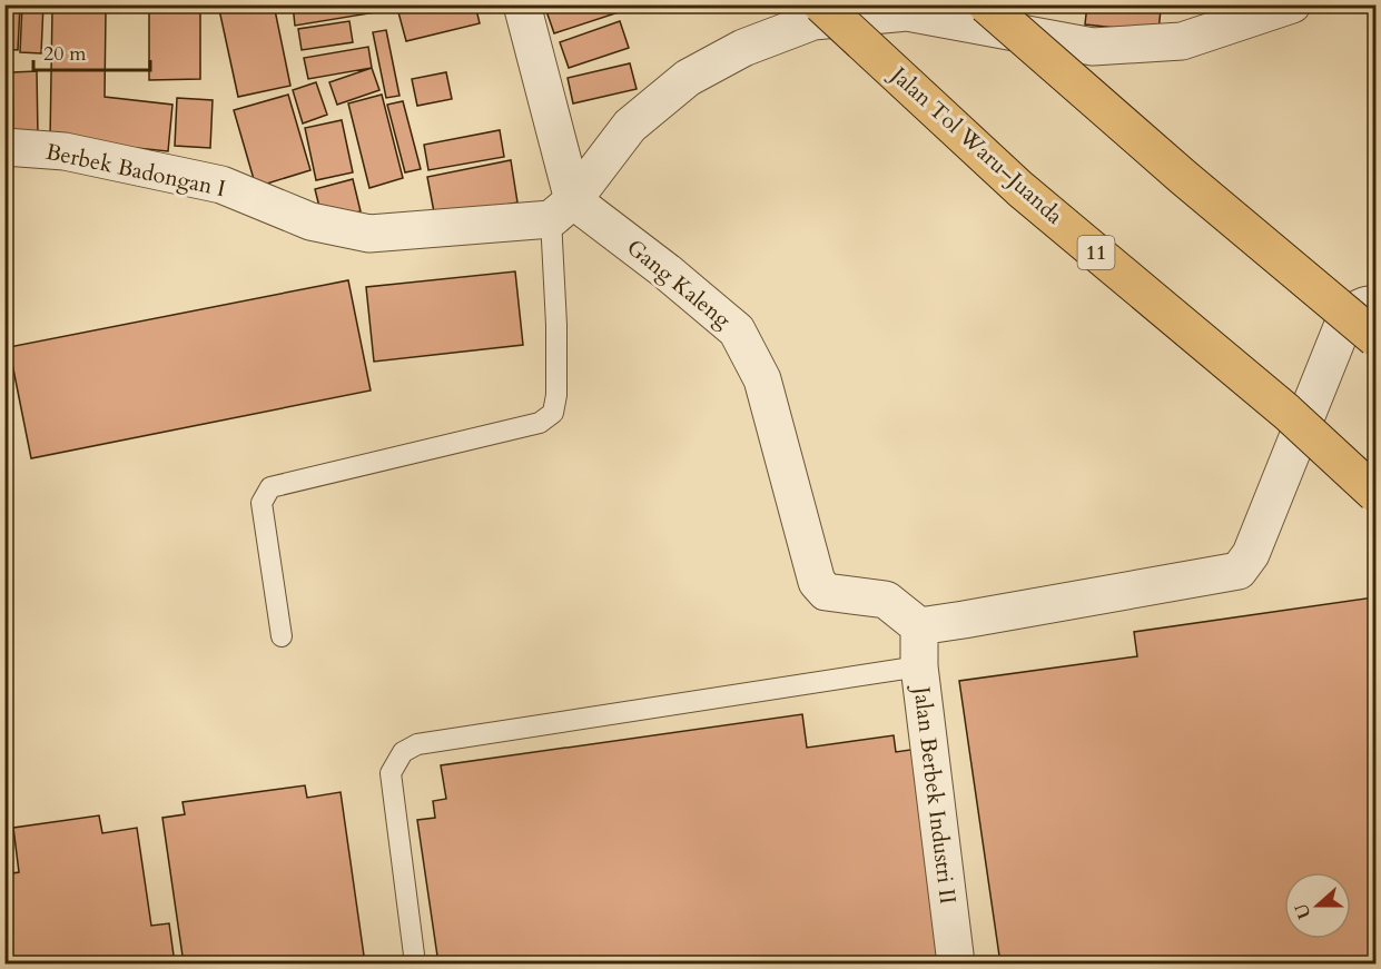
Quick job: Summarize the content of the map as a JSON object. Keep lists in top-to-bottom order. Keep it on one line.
{"streets":{"highway":["Jalan Tol Waru–Juanda","11"],"street":["Berbek Badongan I","Gang Kaleng","Jalan Berbek Industri II"]},"crossings":[["Berbek Badongan I","Gang Kaleng"],["Gang Kaleng","Jalan Berbek Industri II"]],"scale_bar":"20 m","north":"left"}
